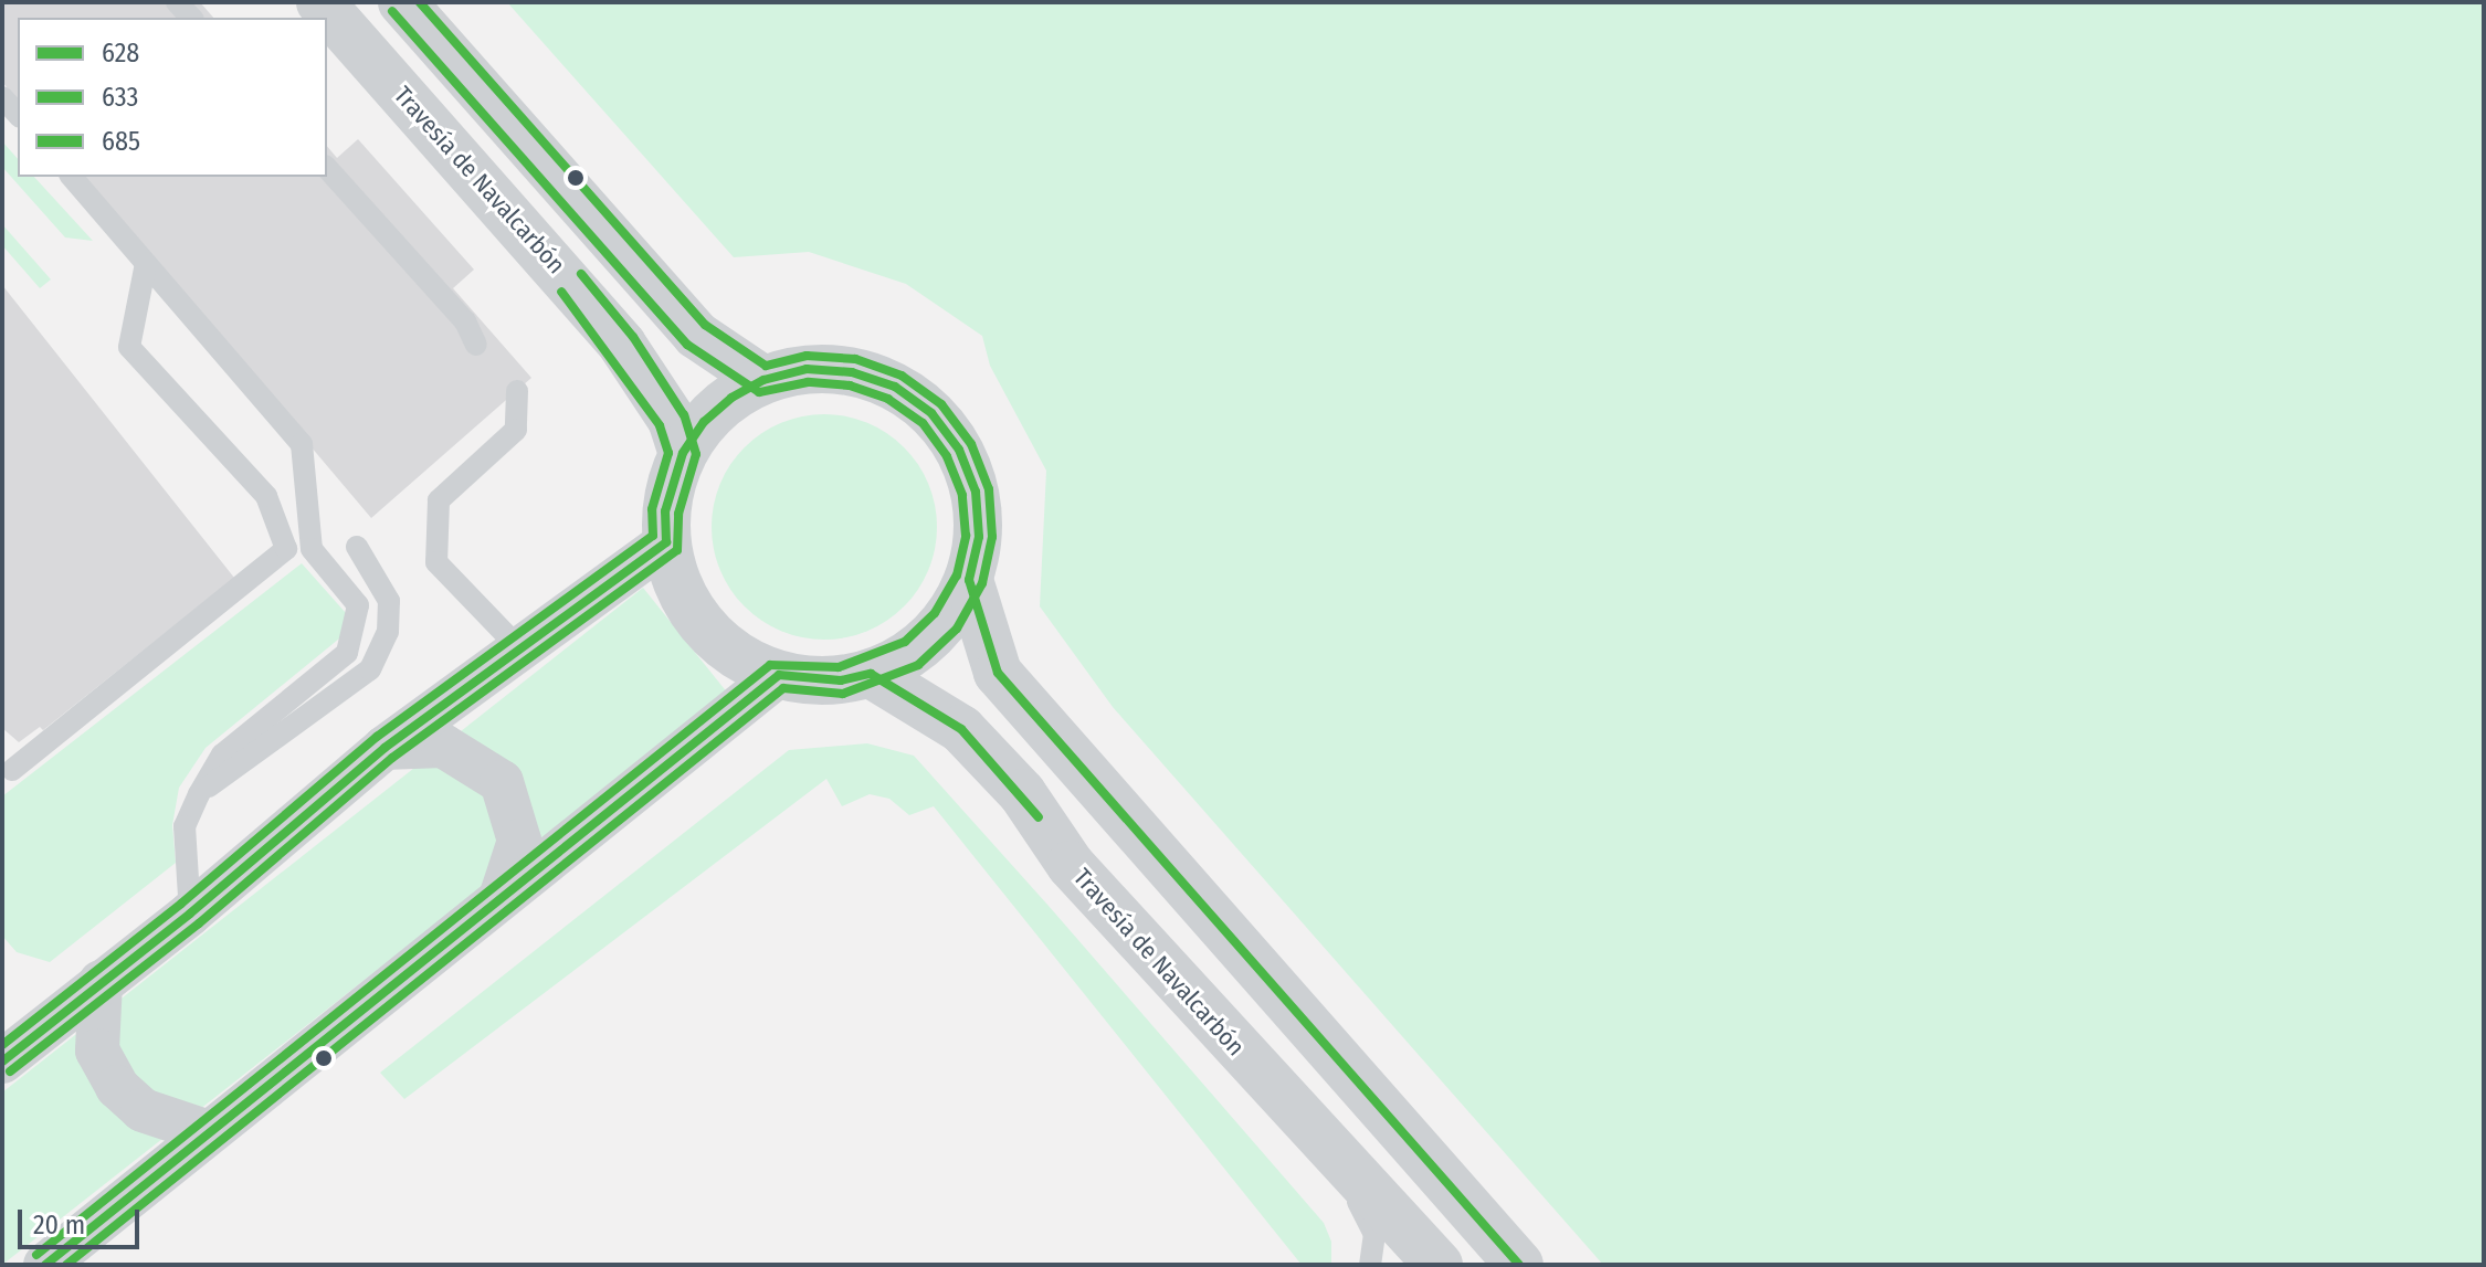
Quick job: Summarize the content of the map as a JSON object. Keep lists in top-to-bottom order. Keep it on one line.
{"streets":{"street":["Travesía de Navalcarbón"]},"lines":["transit line 633","transit line 685","transit line 628"],"legend":["628","633","685"],"scale_bar":"20 m"}
